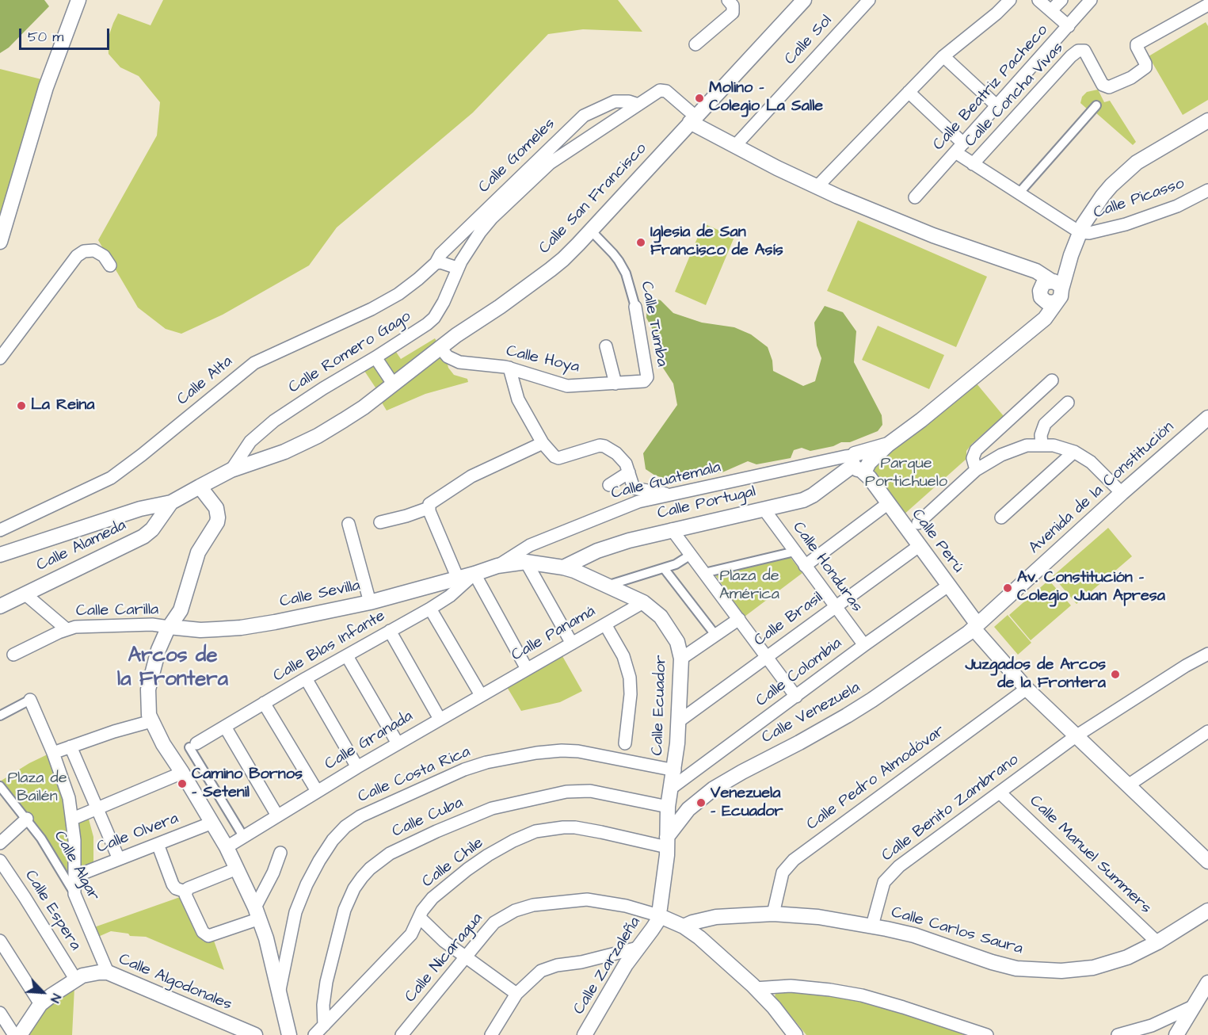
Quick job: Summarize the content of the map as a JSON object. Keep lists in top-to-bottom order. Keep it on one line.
{"streets":{"street":["Calle Sol","Calle Beatriz Pacheco","Calle Concha Vivas","Calle Gomeles","Calle San Francisco","Calle Picasso","Calle Tumba","Calle Romero Gago","Calle Hoya","Calle Alta","Calle Guatemala","Avenida de la Constitución","Calle Portugal","Calle Perú","Calle Alameda","Calle Honduras","Calle Sevilla","Calle Carilla","Calle Brasil","Calle Panamá","Calle Blas Infante","Calle Colombia","Calle Ecuador","Calle Venezuela","Calle Granada","Calle Costa Rica","Calle Pedro Almodóvar","Calle Benito Zambrano","Calle Cuba","Calle Olvera","Calle Manuel Summers","Calle Chile","Calle Algar","Calle Espera","Calle Carlos Saura","Calle Nicaragua","Calle Zarzaleña","Calle Algodonales"]},"crossings":[["Calle Gomeles","Calle San Francisco"],["Calle Gomeles","Calle Romero Gago"],["Calle Gomeles","Calle Alta"],["Calle San Francisco","Calle Tumba"],["Calle San Francisco","Calle Romero Gago"],["Calle San Francisco","Calle Hoya"],["Calle Tumba","Calle Hoya"],["Calle Guatemala","Calle Portugal"],["Calle Guatemala","Calle Perú"],["Calle Guatemala","Calle Ecuador"],["Avenida de la Constitución","Calle Perú"],["Avenida de la Constitución","Calle Venezuela"],["Calle Portugal","Calle Perú"],["Calle Portugal","Calle Honduras"],["Calle Portugal","Calle Ecuador"],["Calle Perú","Calle Brasil"],["Calle Perú","Calle Colombia"],["Calle Perú","Calle Venezuela"],["Calle Perú","Calle Pedro Almodóvar"],["Calle Perú","Calle Benito Zambrano"],["Calle Alameda","Calle Carilla"],["Calle Honduras","Calle Brasil"],["Calle Honduras","Calle Colombia"],["Calle Sevilla","Calle Carilla"],["Calle Sevilla","Calle Blas Infante"],["Calle Sevilla","Calle Ecuador"],["Calle Brasil","Calle Ecuador"],["Calle Panamá","Calle Ecuador"],["Calle Panamá","Calle Granada"],["Calle Blas Infante","Calle Ecuador"],["Calle Colombia","Calle Ecuador"],["Calle Ecuador","Calle Venezuela"],["Calle Ecuador","Calle Costa Rica"],["Calle Ecuador","Calle Cuba"],["Calle Ecuador","Calle Chile"],["Calle Ecuador","Calle Nicaragua"],["Calle Ecuador","Calle Zarzaleña"],["Calle Venezuela","Calle Chile"],["Calle Pedro Almodóvar","Calle Carlos Saura"],["Calle Benito Zambrano","Calle Manuel Summers"],["Calle Benito Zambrano","Calle Carlos Saura"],["Calle Cuba","Calle Chile"],["Calle Manuel Summers","Calle Carlos Saura"],["Calle Algar","Calle Algodonales"],["Calle Espera","Calle Algodonales"],["Calle Nicaragua","Calle Zarzaleña"]],"districts":["Arcos de la Frontera"],"parks":["Parque Portichuelo","Plaza de América","Plaza de Bailén"],"places":["Molino - Colegio La Salle","Iglesia de San Francisco de Asís","La Reina","Av. Constitución - Colegio Juan Apresa","Juzgados de Arcos de la Frontera","Camino Bornos - Setenil","Venezuela - Ecuador"],"scale_bar":"50 m","north":"bottom right"}
